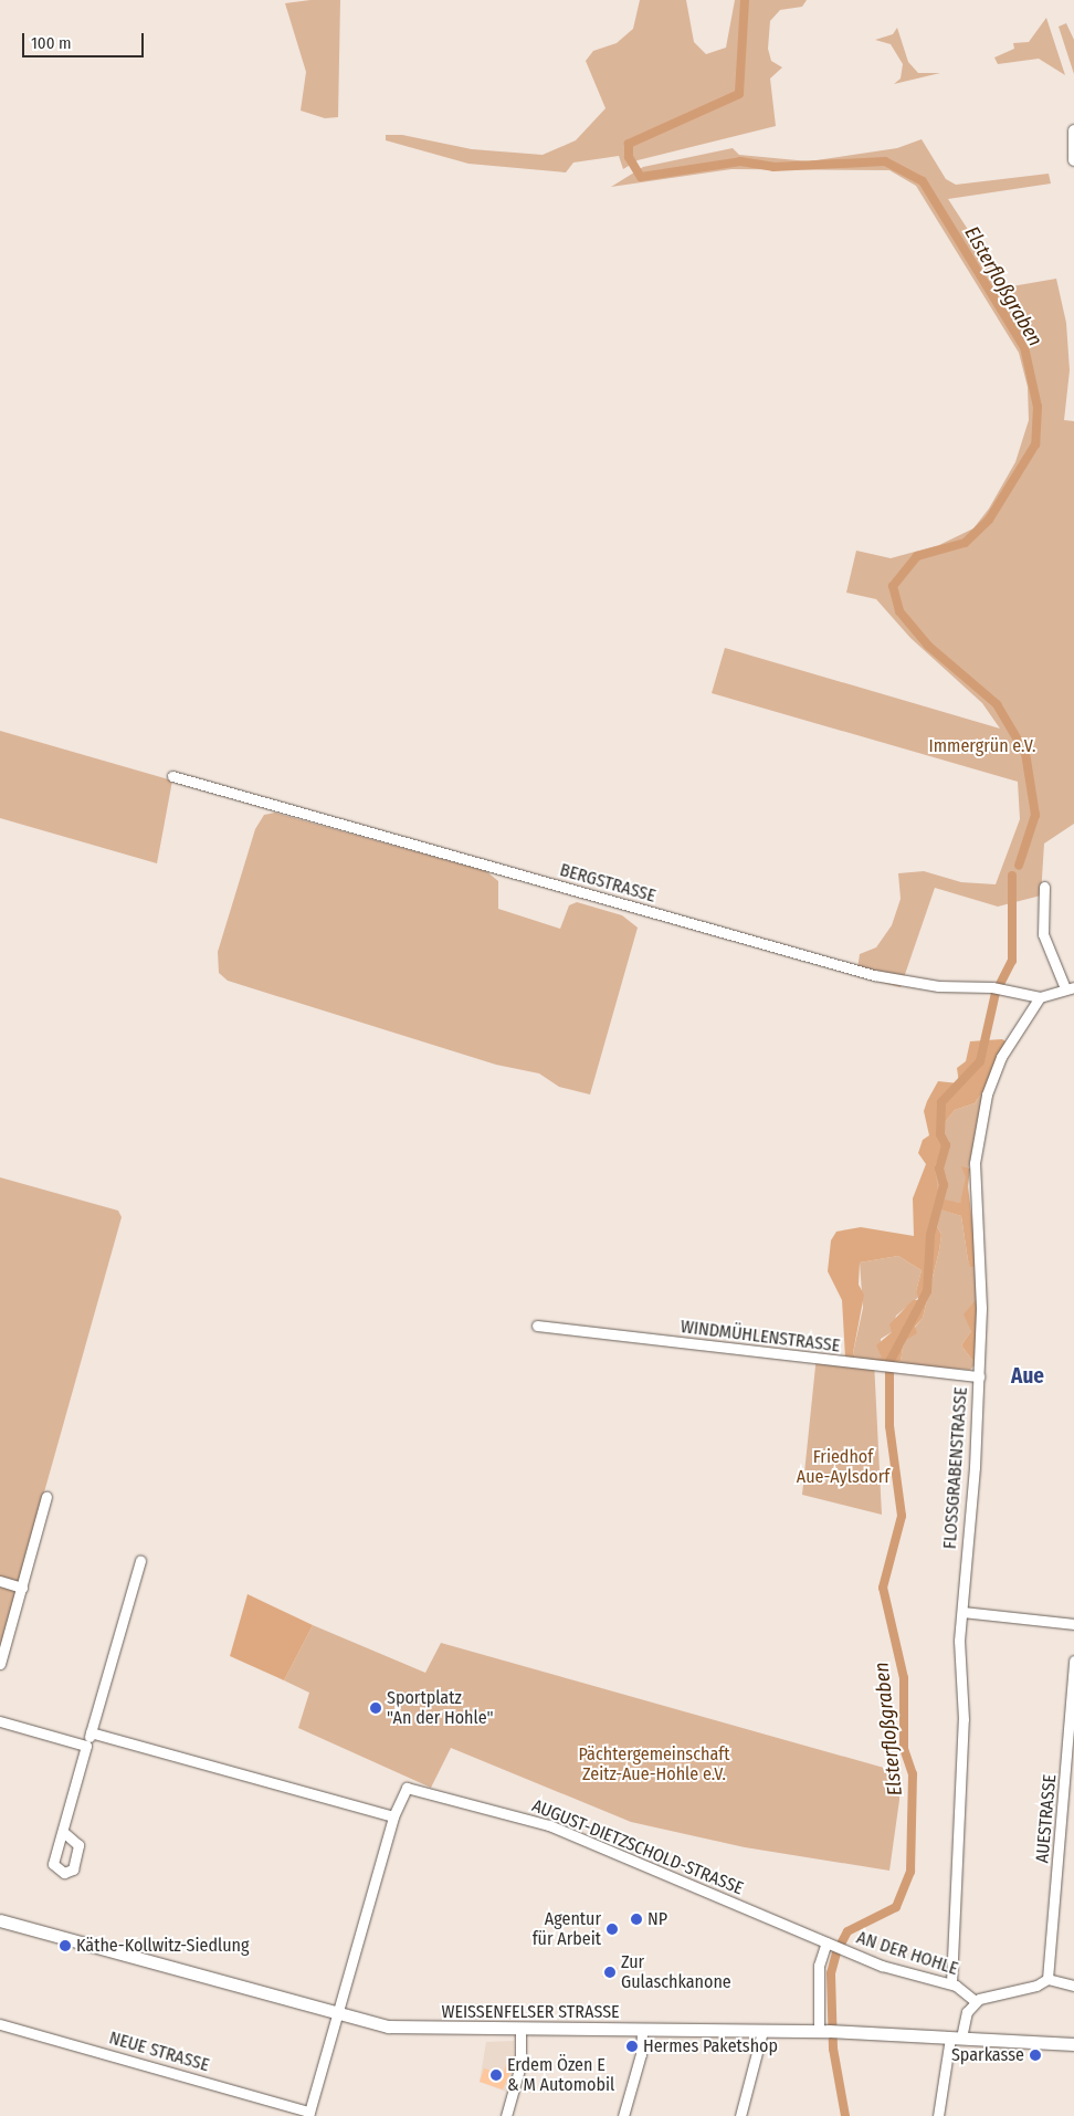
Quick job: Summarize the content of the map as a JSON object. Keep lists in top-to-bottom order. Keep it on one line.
{"streets":{"street":["BERGSTRASSE","WINDMÜHLENSTRASSE","FLOSSGRABENSTRASSE","AUESTRASSE","AUGUST-DIETZSCHOLD-STRASSE","AN DER HOHLE","WEISSENFELSER STRASSE","NEUE STRASSE"]},"crossings":[["BERGSTRASSE","FLOSSGRABENSTRASSE"],["WINDMÜHLENSTRASSE","FLOSSGRABENSTRASSE"],["FLOSSGRABENSTRASSE","AN DER HOHLE"],["AUGUST-DIETZSCHOLD-STRASSE","AN DER HOHLE"],["AUGUST-DIETZSCHOLD-STRASSE","WEISSENFELSER STRASSE"],["AUGUST-DIETZSCHOLD-STRASSE","NEUE STRASSE"]],"districts":["Aue"],"water":["Elsterfloßgraben"],"parks":["Immergrün e.V.","Friedhof Aue-Aylsdorf","Pächtergemeinschaft Zeitz-Aue-Hohle e.V."],"places":["Sportplatz \"An der Hohle\"","NP","Agentur für Arbeit","Käthe-Kollwitz-Siedlung","Zur Gulaschkanone","Hermes Paketshop","Sparkasse","Erdem Özen E & M Automobil"],"scale_bar":"100 m"}
